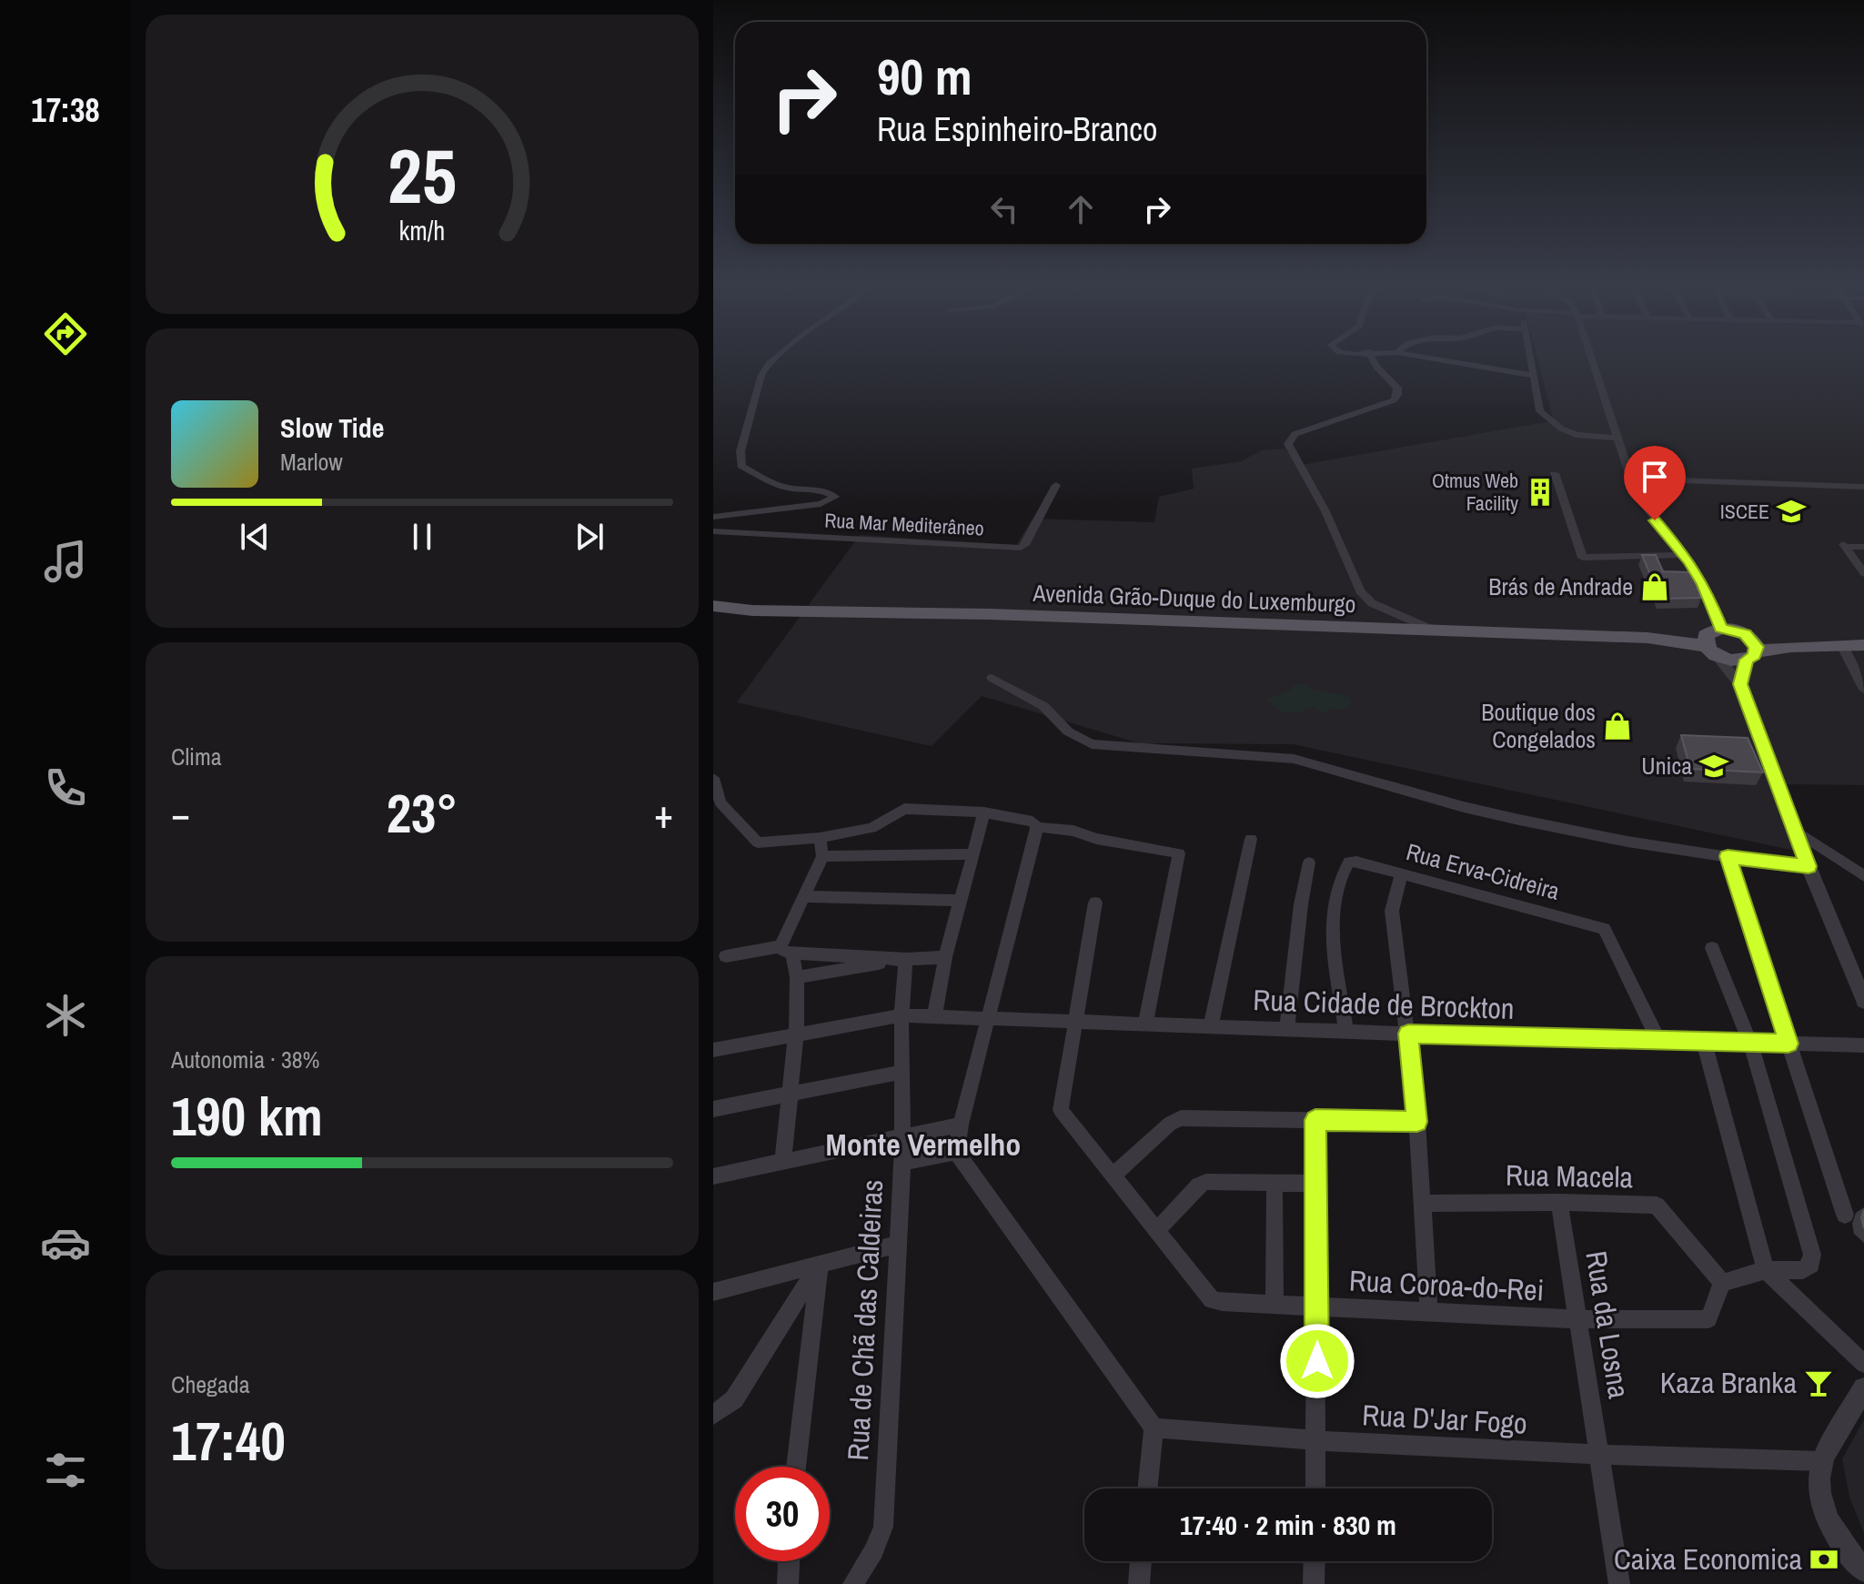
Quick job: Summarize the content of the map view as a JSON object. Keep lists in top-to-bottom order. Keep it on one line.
{"streets":{"main road":["Avenida Grão-Duque do Luxemburgo"],"street":["Rua Mar Mediterâneo","Rua Erva-Cidreira","Rua Cidade de Brockton","Rua Macela","Rua Coroa-do-Rei","Rua de Chã das Caldeiras","Rua da Losna","Rua D'Jar Fogo"]},"crossings":[["Rua Erva-Cidreira","Rua Cidade de Brockton"],["Rua Cidade de Brockton","Rua Coroa-do-Rei"],["Rua Cidade de Brockton","Rua de Chã das Caldeiras"],["Rua Macela","Rua Coroa-do-Rei"],["Rua Macela","Rua da Losna"],["Rua Coroa-do-Rei","Rua da Losna"],["Rua da Losna","Rua D'Jar Fogo"]],"districts":["Monte Vermelho"],"places":{"building":["Otmus Web Facility"],"school or university":["ISCEE","Unica"],"shop":["Brás de Andrade","Boutique dos Congelados"],"bar":["Kaza Branka"],"bank":["Caixa Economica"]},"page":{"tabs":"17:38","turn":["90 m","Rua Espinheiro-Branco"],"song":["Slow Tide","Marlow"],"tile":["Clima",["Autonomia · 38%","190 km"],["Chegada","17:40"]],"heat":["−","23°","+"],"limit":"30","trip":"17:40 · 2 min · 830 m","gauge":["25","km/h"]}}
